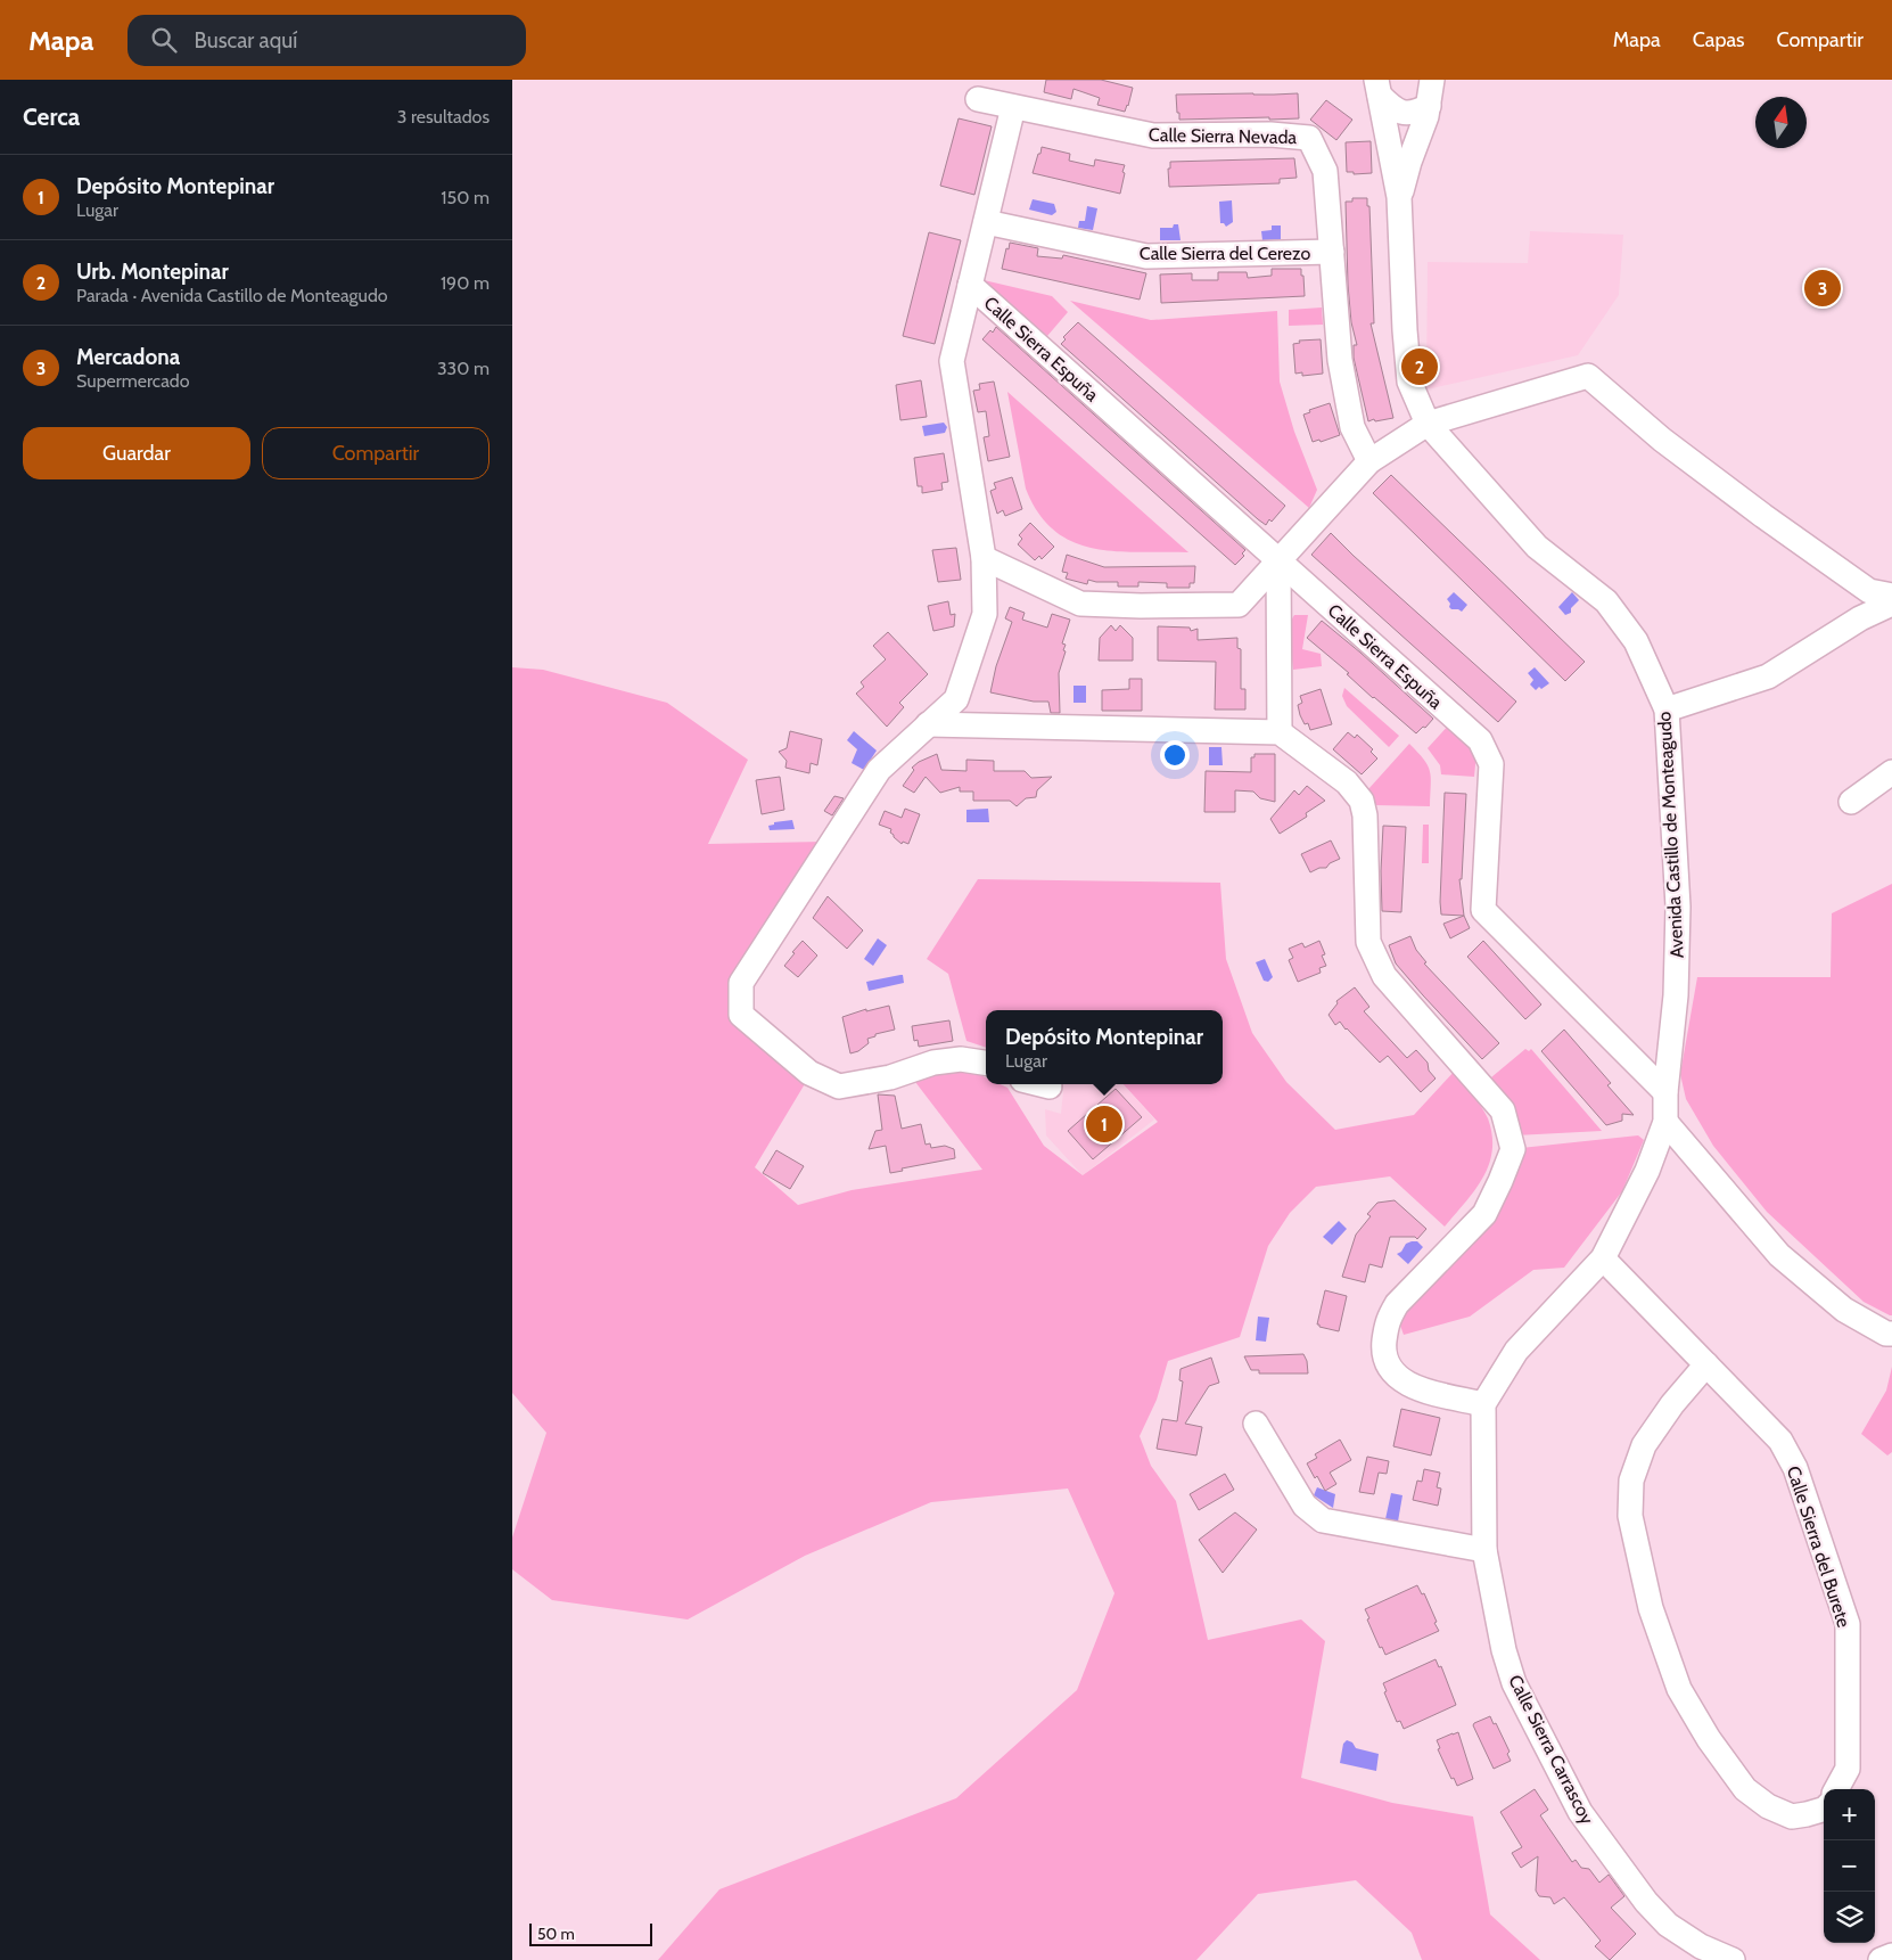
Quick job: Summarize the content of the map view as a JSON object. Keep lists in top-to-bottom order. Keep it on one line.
{"streets":{"street":["Calle Sierra Nevada","Calle Sierra del Cerezo","Calle Sierra Espuña","Avenida Castillo de Monteagudo","Calle Sierra del Burete","Calle Sierra Carrascoy"]},"crossings":[["Calle Sierra Nevada","Calle Sierra del Cerezo"],["Calle Sierra Espuña","Avenida Castillo de Monteagudo"]],"scale_bar":"50 m","north":"top","page":{"header":"Mapa","search":"Buscar aquí","nav":["Mapa","Capas","Compartir"],"heading":["Cerca","3 resultados"],"list":[{"mark":"1","name":"Depósito Montepinar","note":"Lugar","value":"150 m"},{"mark":"2","name":"Urb. Montepinar","note":"Parada · Avenida Castillo de Monteagudo","value":"190 m"},{"mark":"3","name":"Mercadona","note":"Supermercado","value":"330 m"}],"pins":["3","2","1"],"buttons":["Guardar","Compartir"],"popup":["Depósito Montepinar","Lugar"],"map_buttons":["+","−"],"scale":"50 m"}}
